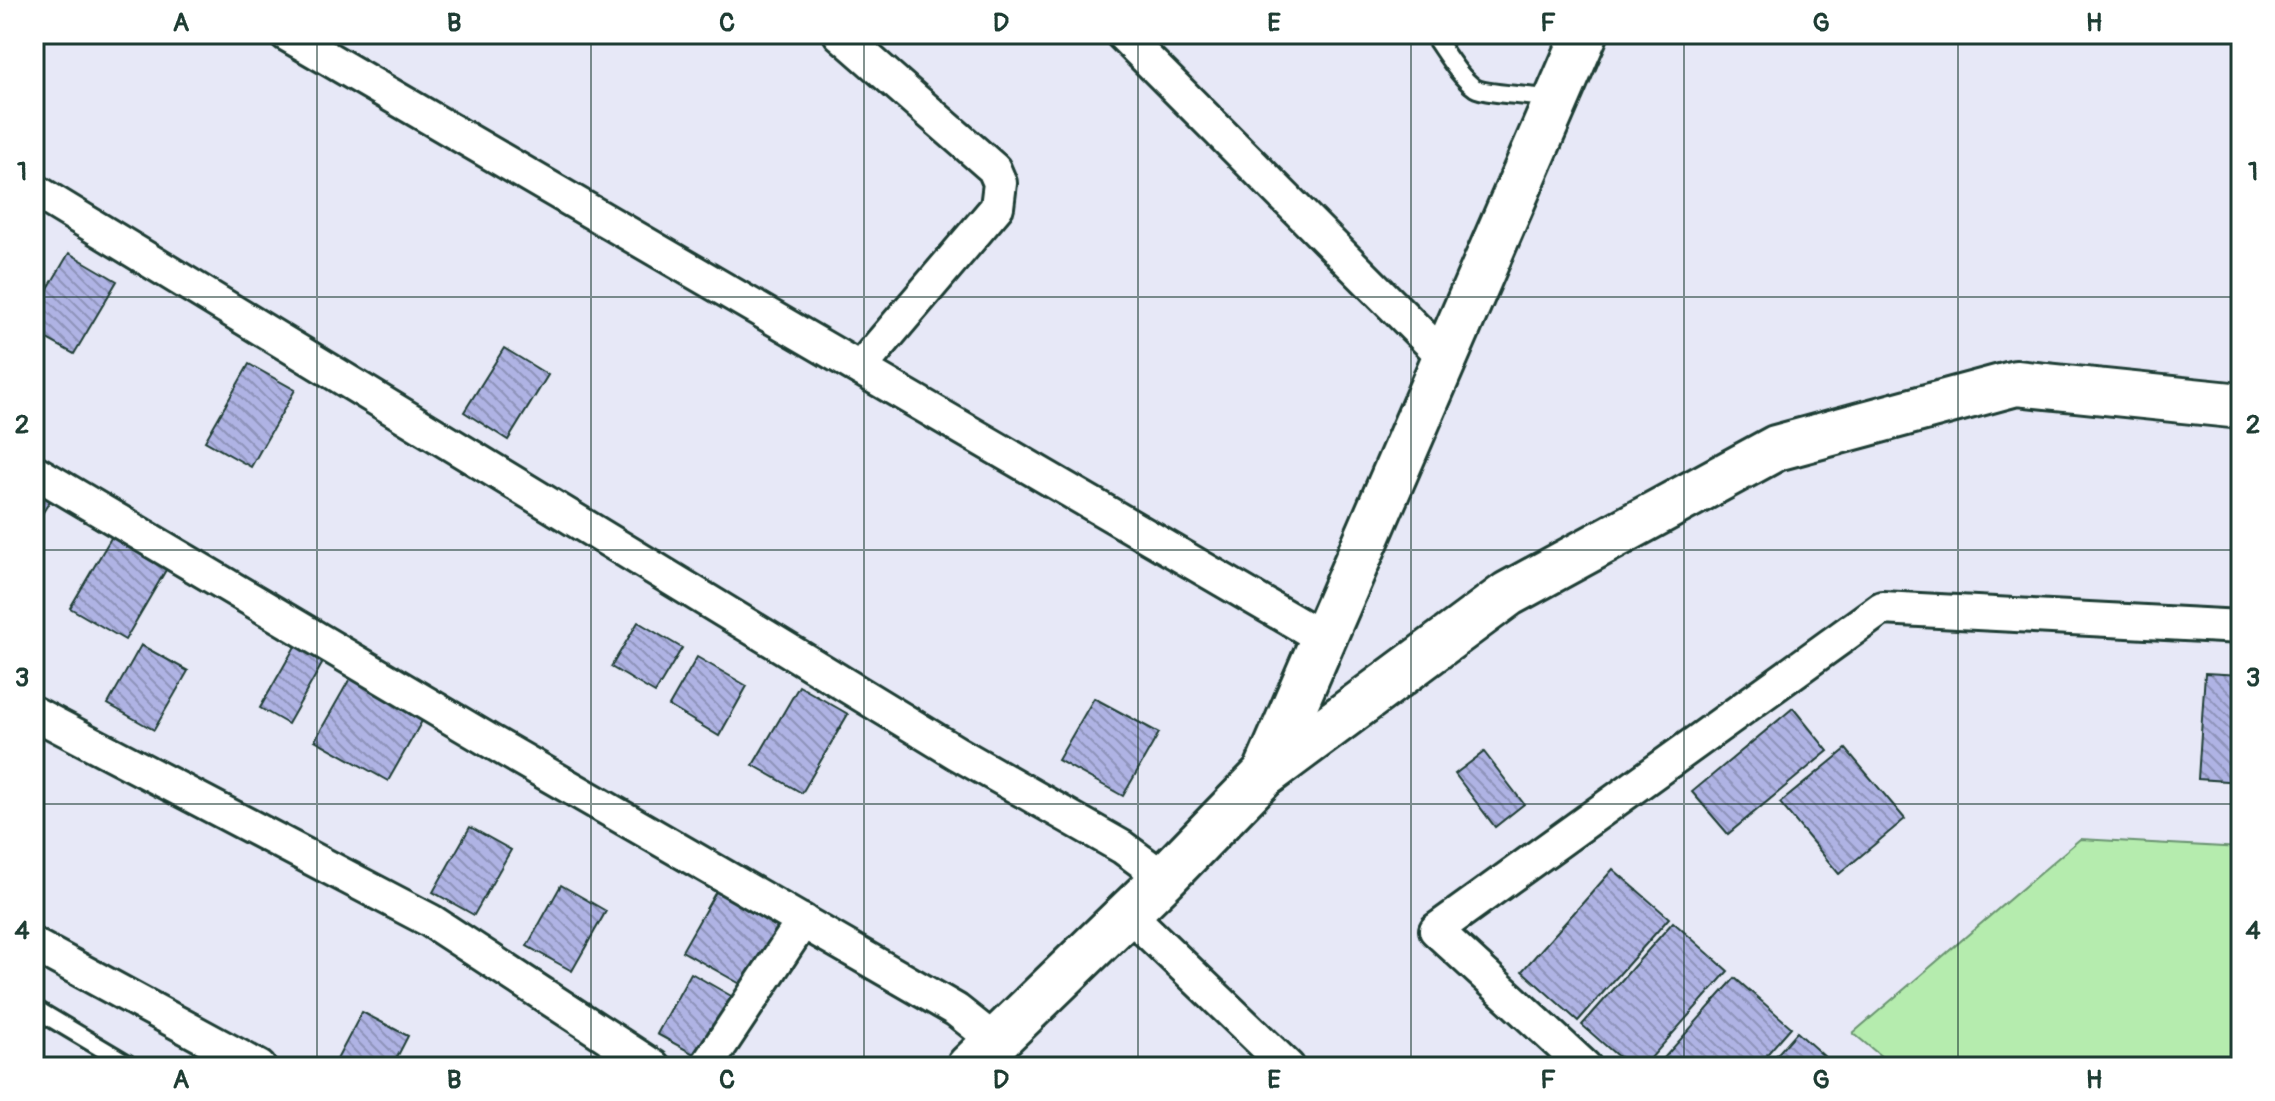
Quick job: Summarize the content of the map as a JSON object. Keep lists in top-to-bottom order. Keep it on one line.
{"grid":{"columns":["A","B","C","D","E","F","G","H"],"rows":["1","2","3","4"]}}
